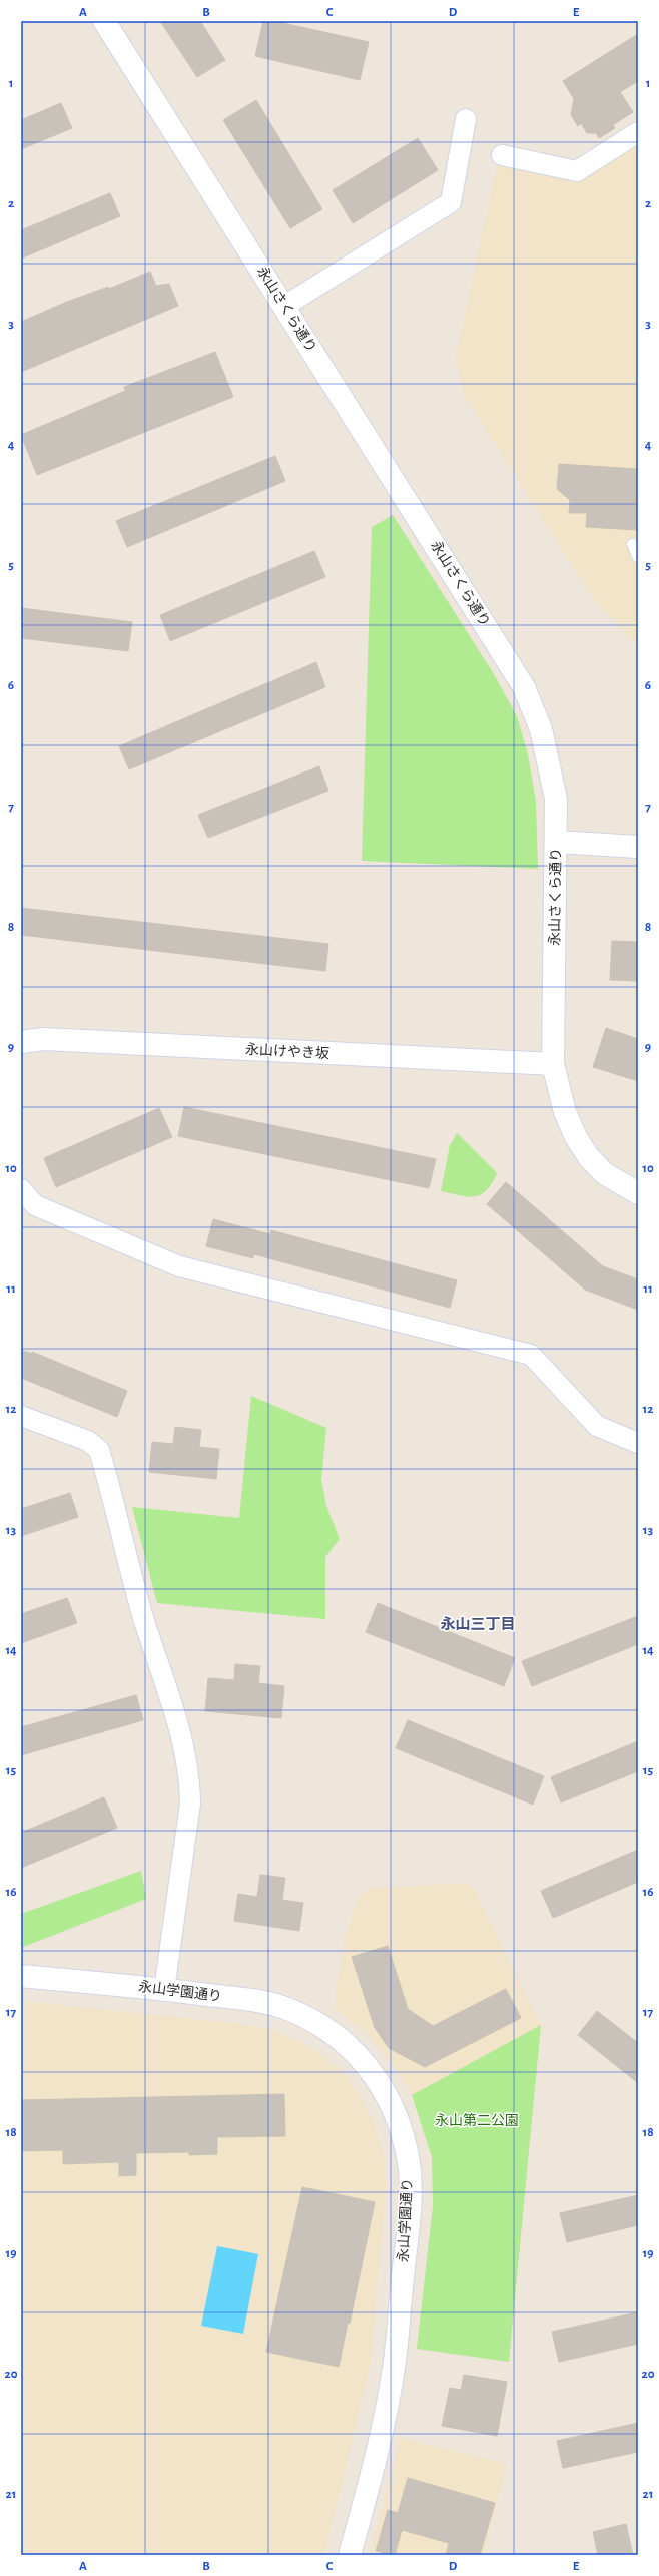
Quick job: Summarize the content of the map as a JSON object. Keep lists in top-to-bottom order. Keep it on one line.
{"streets":{"street":["永山さくら通り","永山けやき坂","永山学園通り"]},"crossings":[["永山さくら通り","永山けやき坂"]],"districts":["永山三丁目"],"parks":["永山第二公園"],"grid":{"columns":["A","B","C","D","E"],"rows":["1","2","3","4","5","6","7","8","9","10","11","12","13","14","15","16","17","18","19","20","21"]}}
